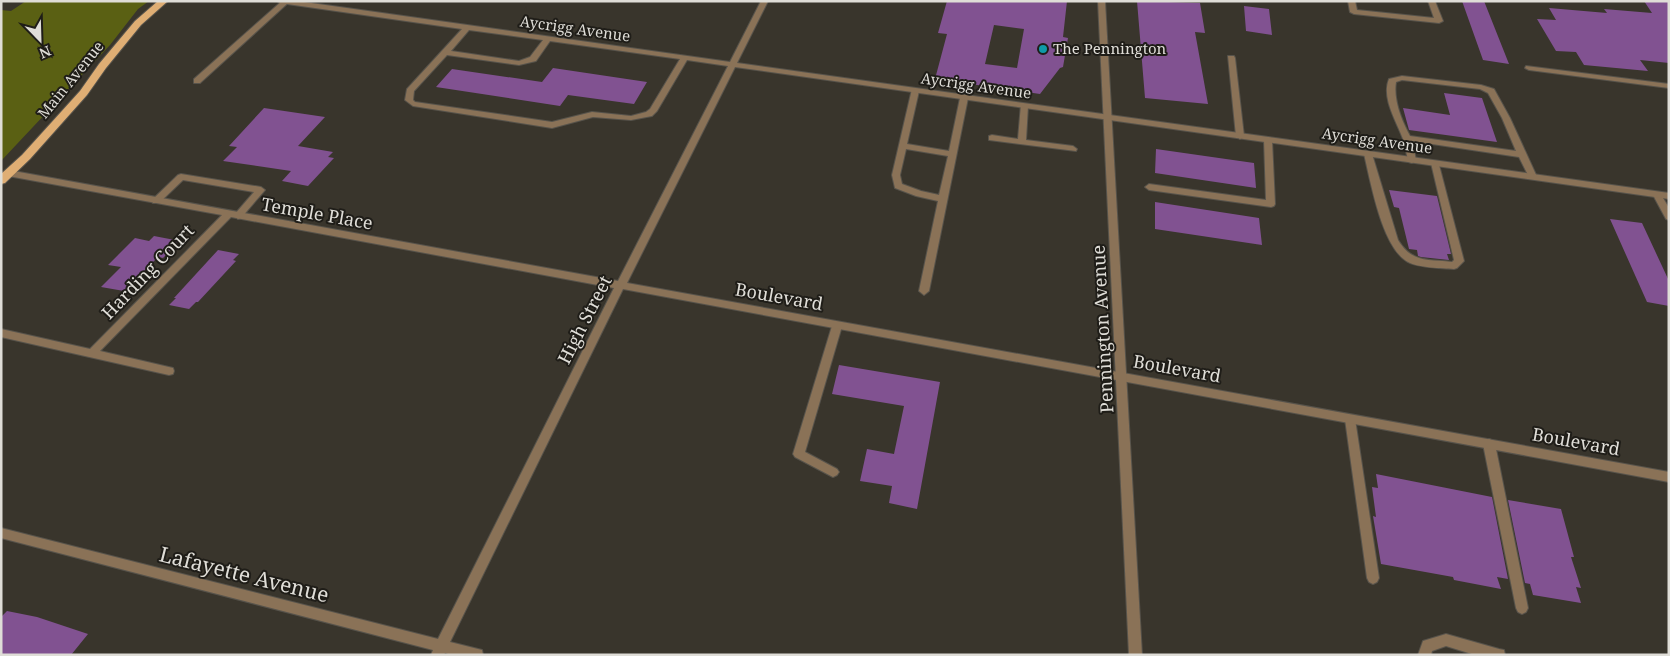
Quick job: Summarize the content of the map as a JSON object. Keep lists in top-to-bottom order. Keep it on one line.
{"streets":{"main road":["Main Avenue"],"street":["Aycrigg Avenue","Temple Place","Harding Court","Boulevard","High Street","Pennington Avenue","Lafayette Avenue"]},"crossings":[["Aycrigg Avenue","High Street"],["Aycrigg Avenue","Pennington Avenue"],["Main Avenue","Temple Place"],["Temple Place","Harding Court"],["Temple Place","Boulevard"],["Temple Place","High Street"],["Boulevard","High Street"],["Boulevard","Pennington Avenue"],["High Street","Lafayette Avenue"]],"places":["The Pennington"],"north":"bottom right"}
